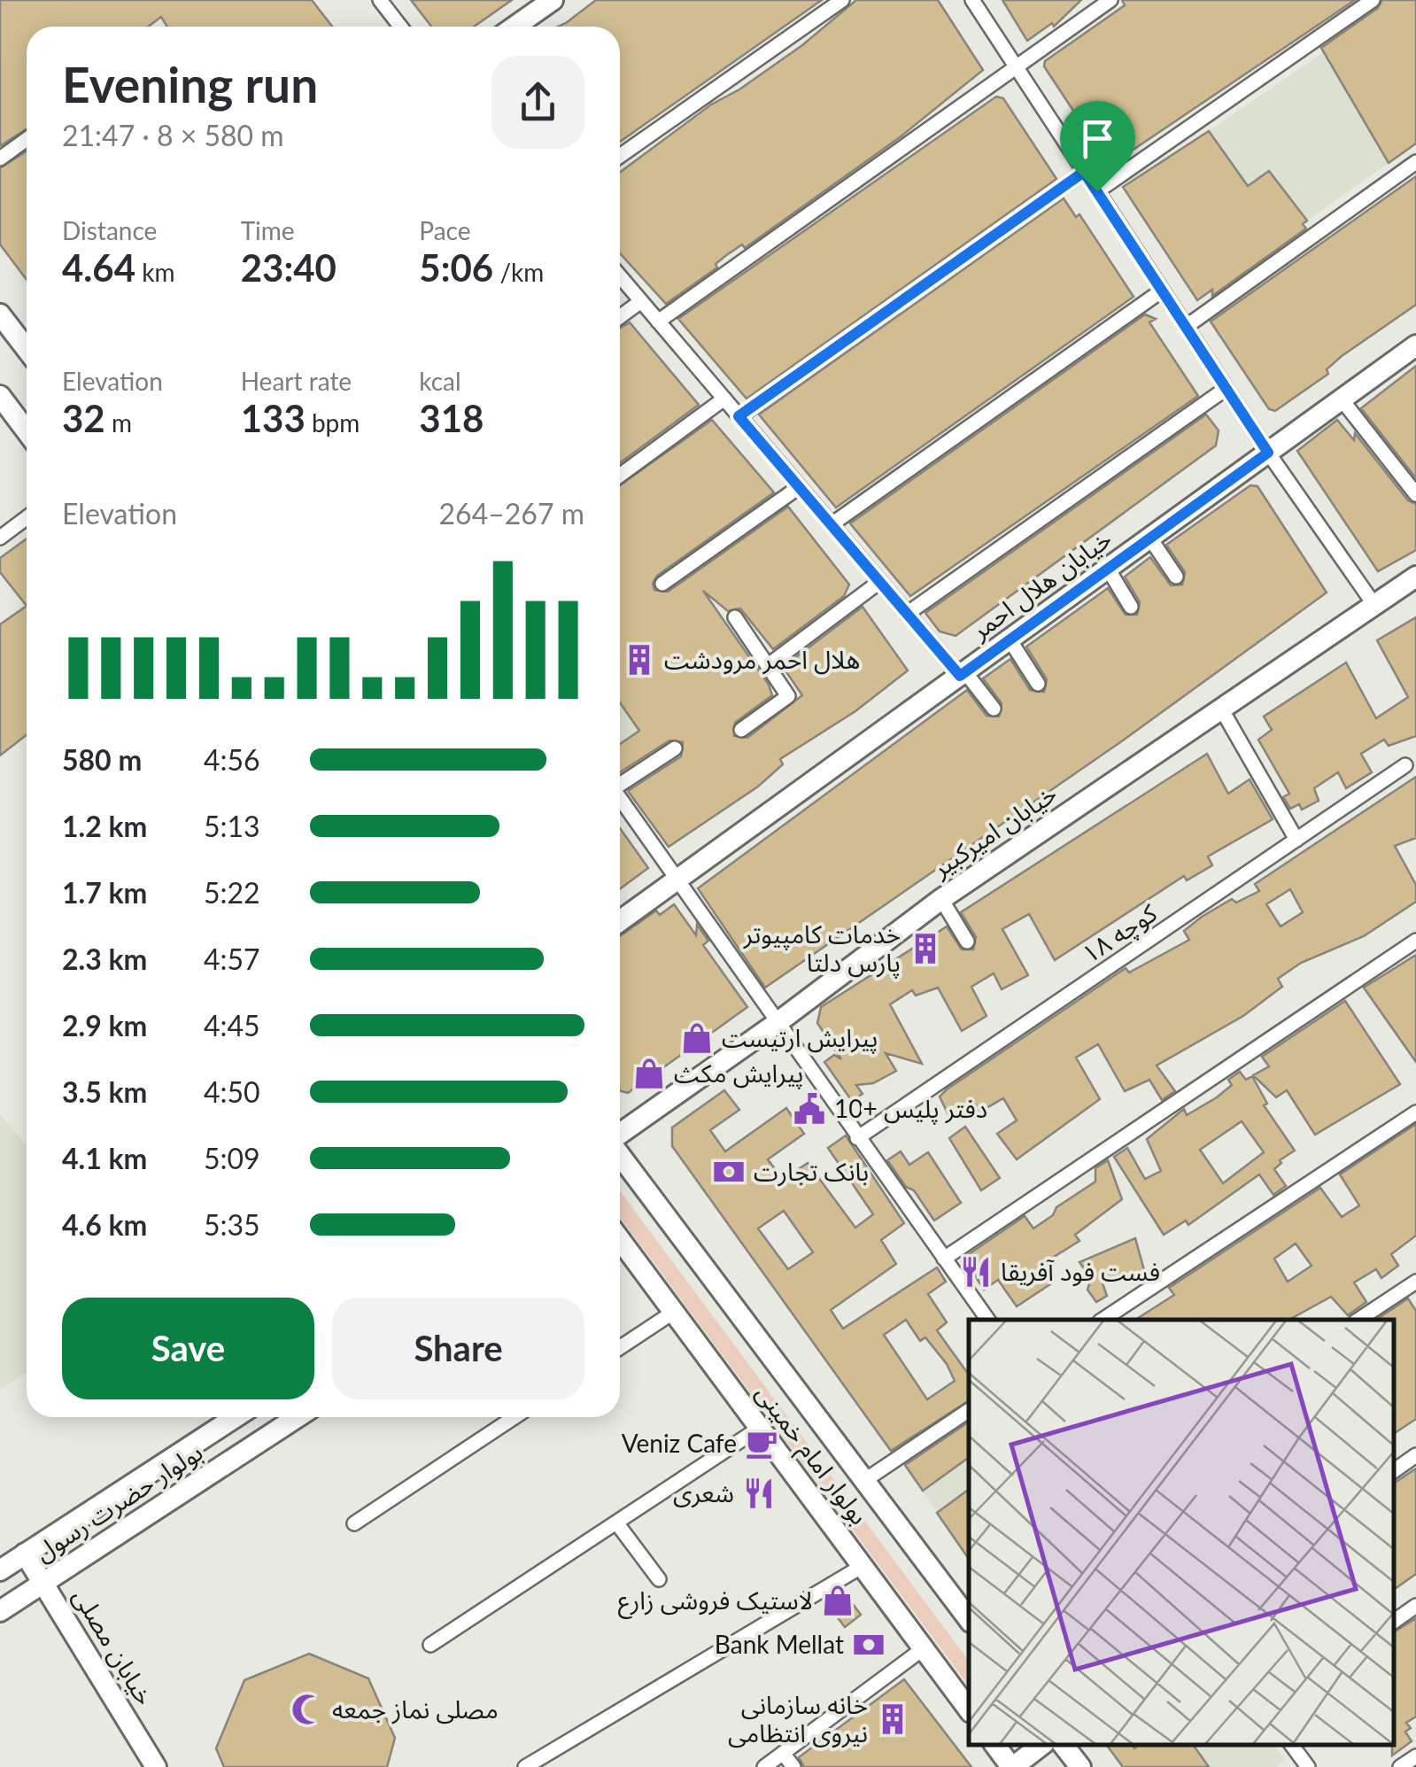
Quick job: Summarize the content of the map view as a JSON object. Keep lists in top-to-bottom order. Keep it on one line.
{"streets":{"street":["خیابان هلال احمر","خیابان امیرکبیر","کوچه ۱۸","بولوار امام خمینی","بولوار حضرت رسول","خیابان مصلی"]},"crossings":[["بولوار حضرت رسول","خیابان مصلی"]],"places":{"building":["هلال احمر مرودشت","خدمات کامپیوتر پارس دلتا","خانه سازمانی نیروی انتظامی"],"shop":["پیرایش ارتیست","پیرایش مکث","لاستیک فروشی زارع"],"public building":["دفتر پلیس +10"],"bank":["بانک تجارت","Bank Mellat"],"restaurant":["فست فود آفریقا","شعری"],"cafe":["Veniz Cafe"],"mosque":["مصلی نماز جمعه"]},"page":{"heading":["Evening run","21:47 · 8 × 580 m"],"stats":[["Distance","4.64 km"],["Time","23:40"],["Pace","5:06 /km"],["Elevation","32 m"],["Heart rate","133 bpm"],["kcal","318"]],"chart":["Elevation","264–267 m"],"list":[{"name":"580 m","note":"4:56"},{"name":"1.2 km","note":"5:13"},{"name":"1.7 km","note":"5:22"},{"name":"2.3 km","note":"4:57"},{"name":"2.9 km","note":"4:45"},{"name":"3.5 km","note":"4:50"},{"name":"4.1 km","note":"5:09"},{"name":"4.6 km","note":"5:35"}],"buttons":["Save","Share"]}}
